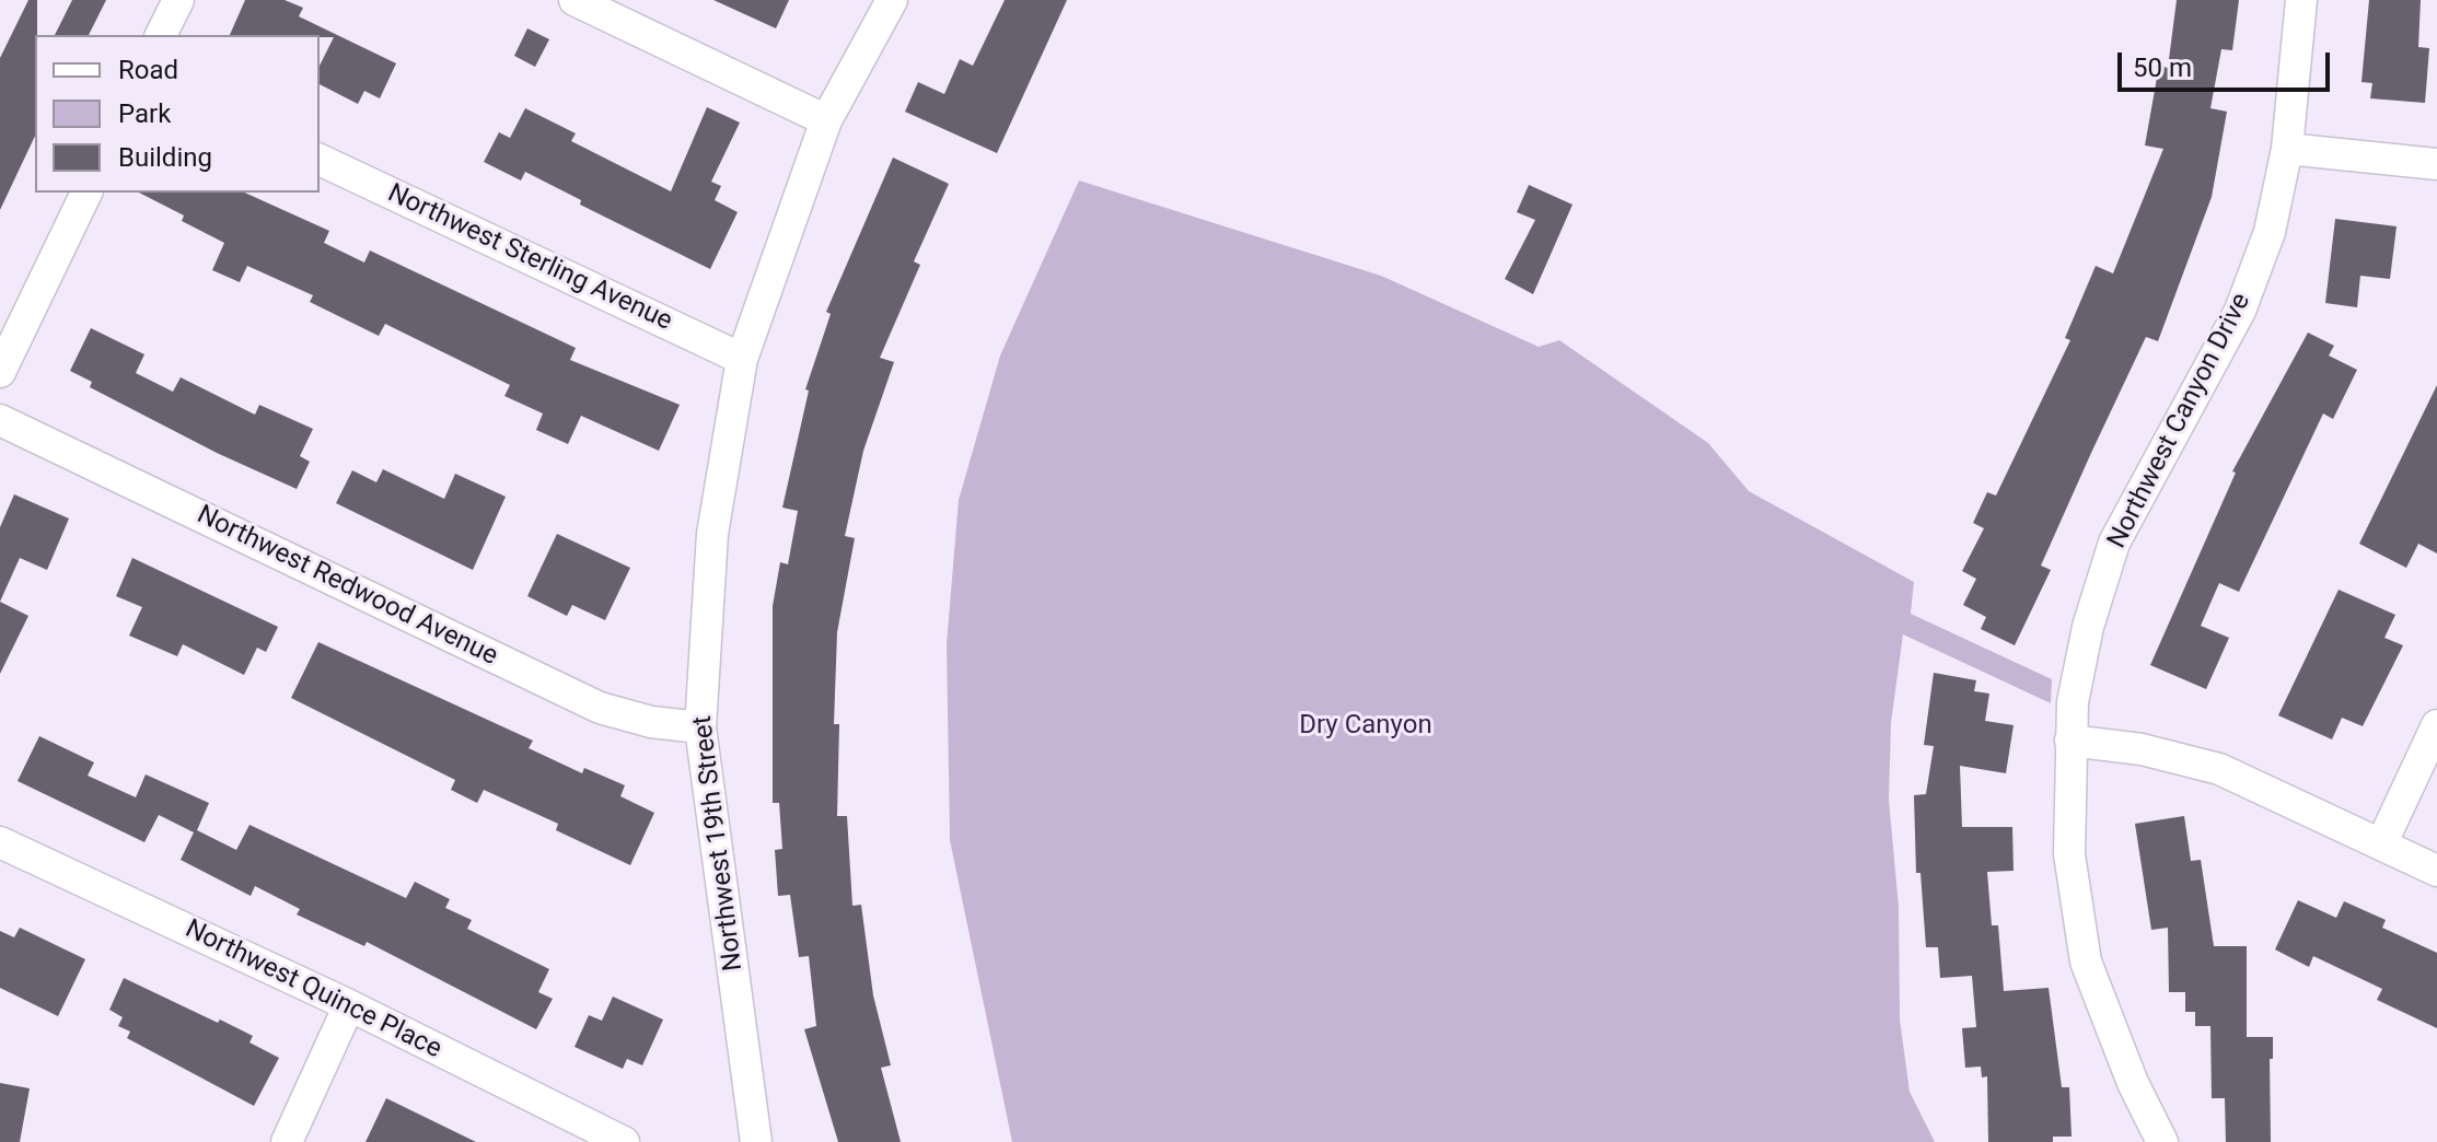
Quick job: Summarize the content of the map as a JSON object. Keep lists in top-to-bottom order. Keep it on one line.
{"streets":{"street":["Northwest Sterling Avenue","Northwest Canyon Drive","Northwest Redwood Avenue","Northwest 19th Street","Northwest Quince Place"]},"crossings":[["Northwest Sterling Avenue","Northwest 19th Street"],["Northwest Redwood Avenue","Northwest 19th Street"]],"parks":["Dry Canyon"],"legend":["Road","Park","Building"],"scale_bar":"50 m"}
